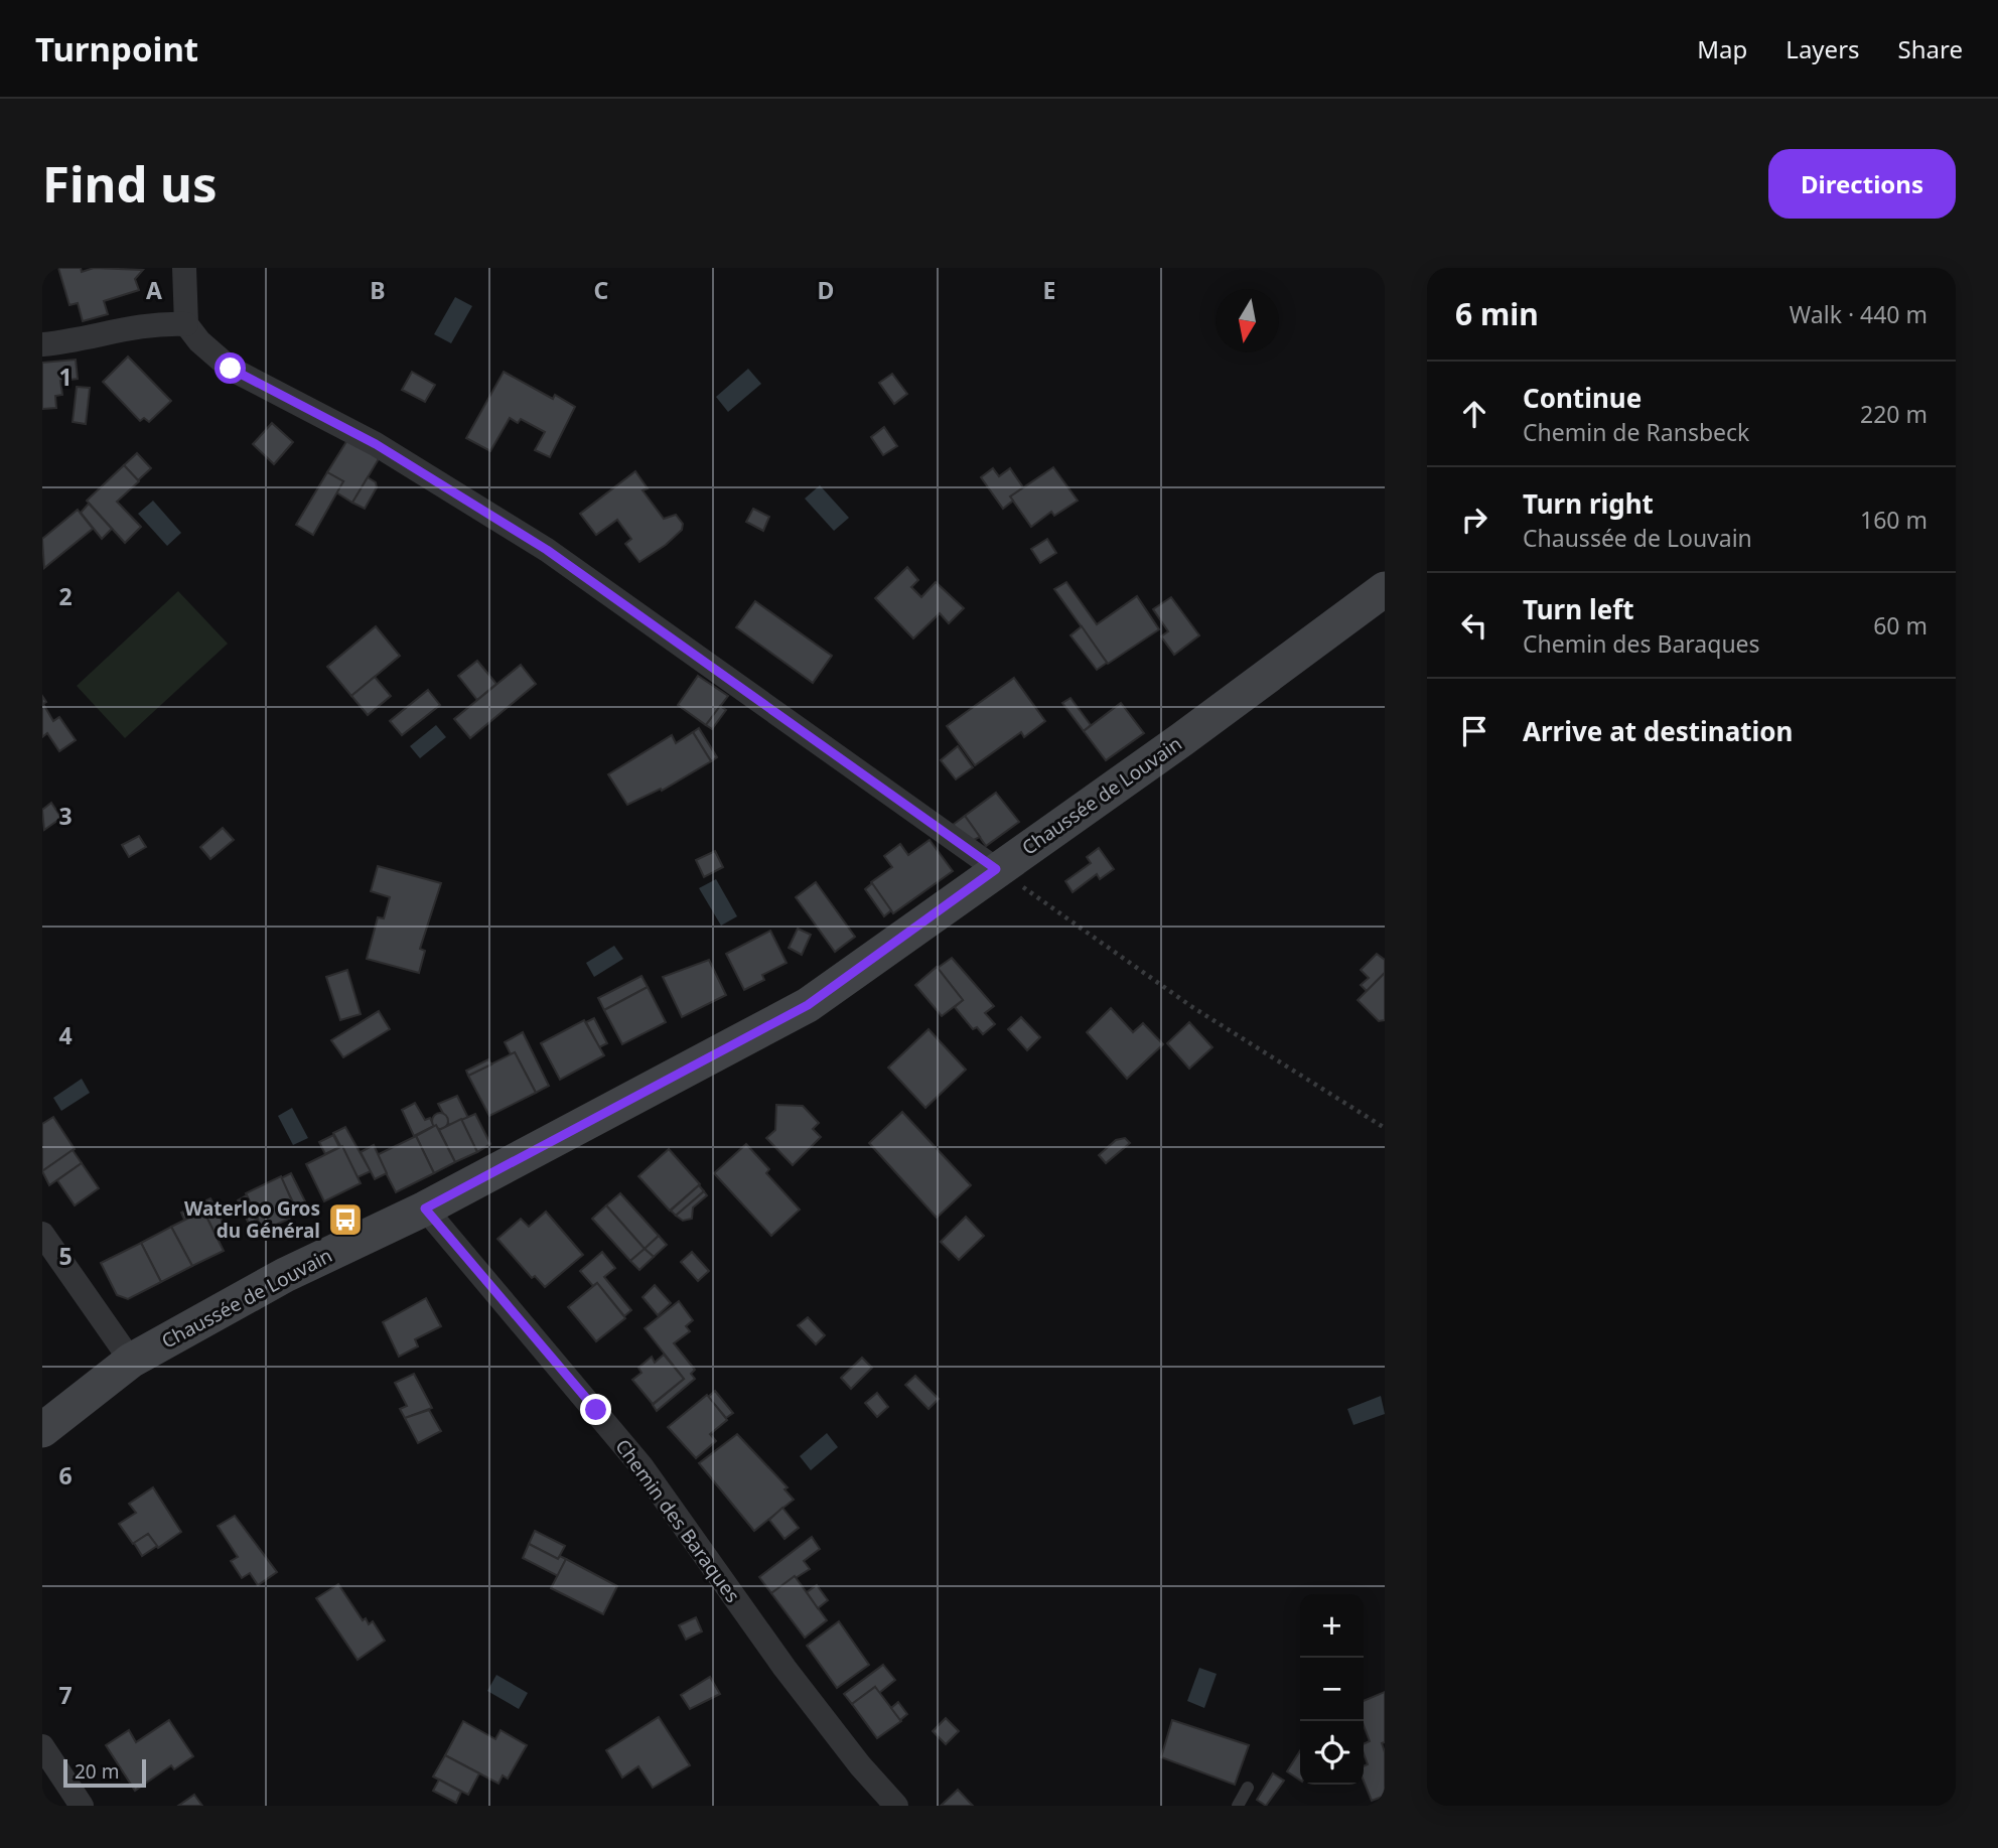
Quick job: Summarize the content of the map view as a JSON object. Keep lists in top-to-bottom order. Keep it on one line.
{"streets":{"main road":["Chaussée de Louvain"],"street":["Chemin des Baraques"]},"crossings":[["Chaussée de Louvain","Chemin des Baraques"]],"places":{"bus stop":["Waterloo Gros du Général"]},"scale_bar":"20 m","north":"bottom","page":{"header":"Turnpoint","nav":["Map","Layers","Share"],"buttons":"Directions","title":"Find us","heading":["6 min","Walk · 440 m"],"list":[["Continue","Chemin de Ransbeck","220 m"],["Turn right","Chaussée de Louvain","160 m"],["Turn left","Chemin des Baraques","60 m"],"Arrive at destination"],"map_buttons":["+","−"],"scale":"20 m"},"grid":{"columns":["A","B","C","D","E"],"rows":["1","2","3","4","5","6","7"]}}
